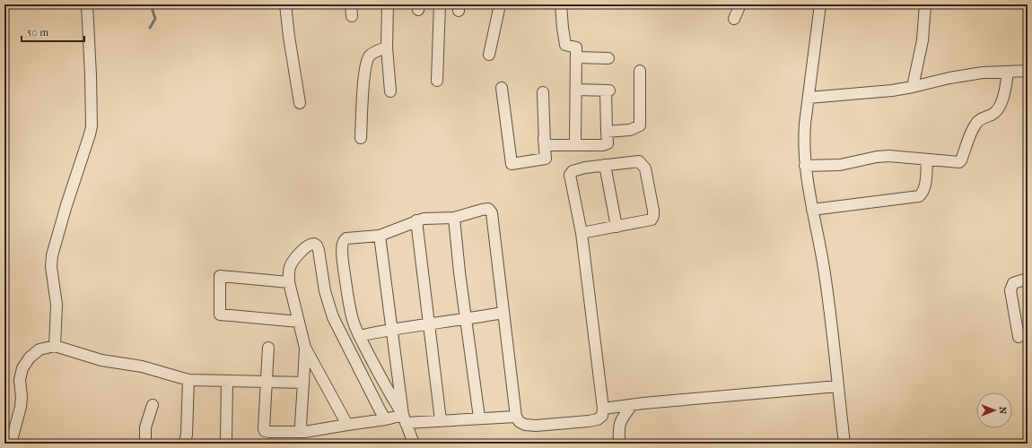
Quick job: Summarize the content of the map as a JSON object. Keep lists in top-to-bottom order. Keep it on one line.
{"scale_bar":"50 m","north":"right"}
